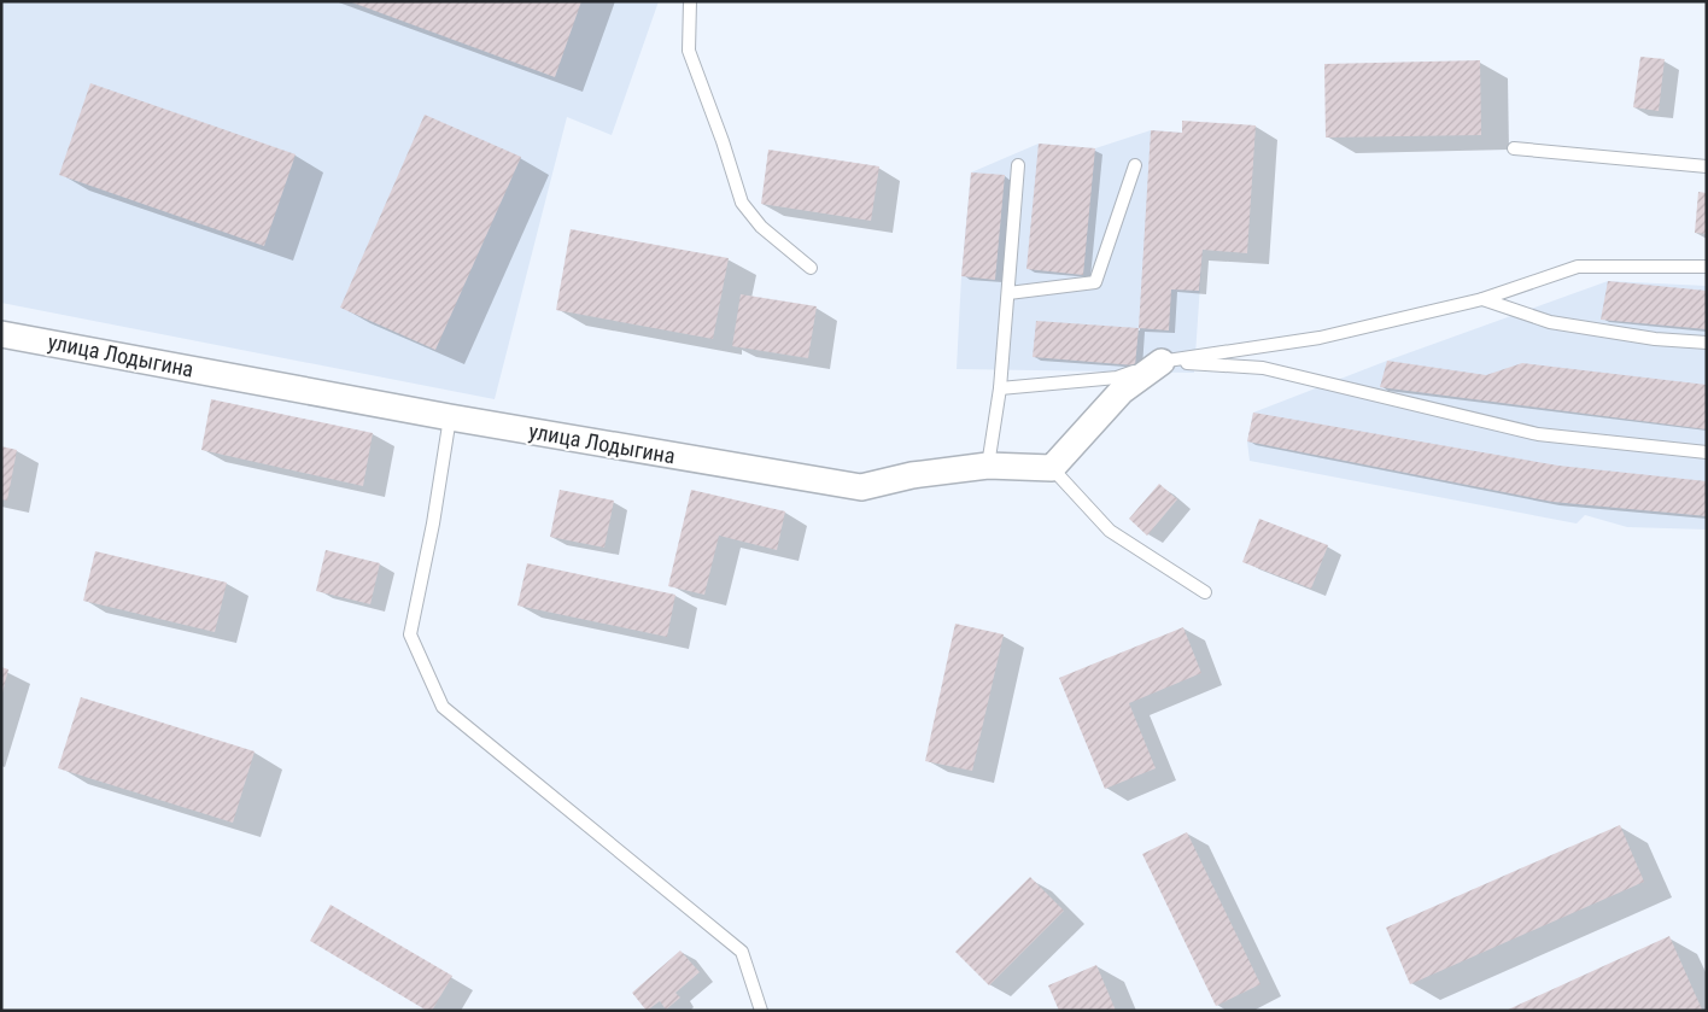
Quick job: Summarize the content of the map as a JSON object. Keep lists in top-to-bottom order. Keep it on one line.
{"streets":{"street":["улица Лодыгина"]}}
